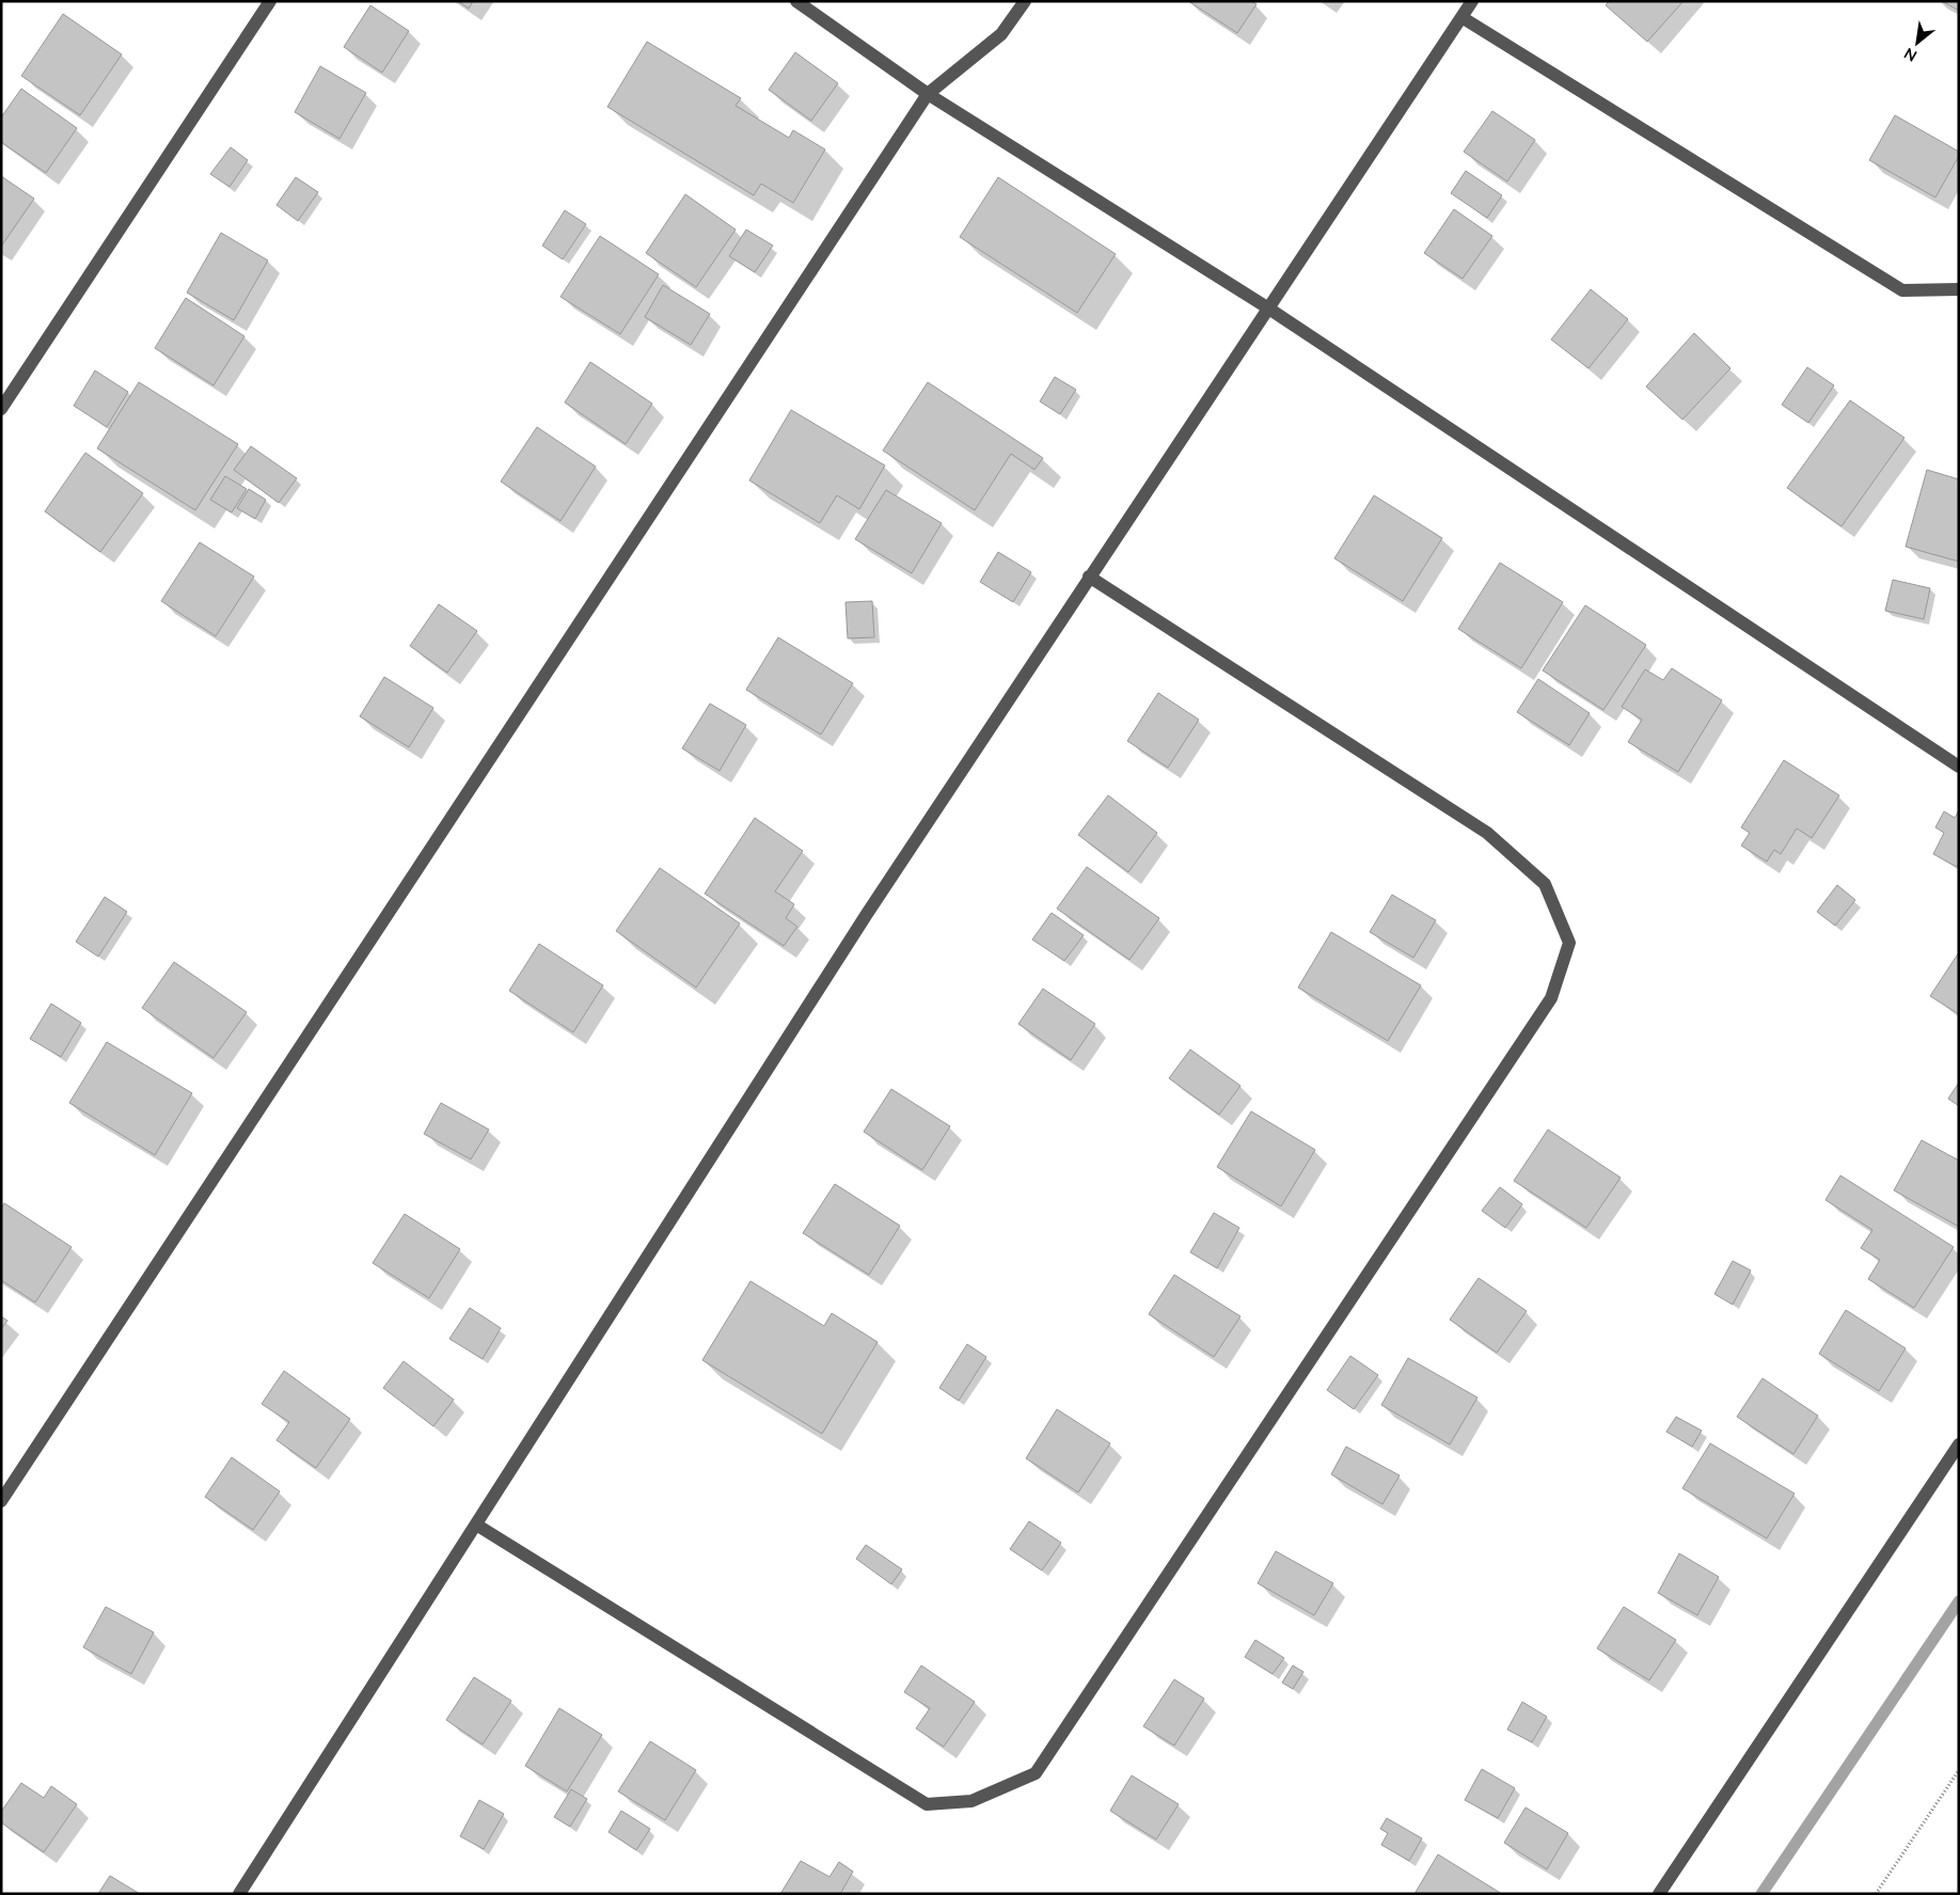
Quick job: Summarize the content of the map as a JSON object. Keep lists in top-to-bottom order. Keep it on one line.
{"north":"bottom left"}
